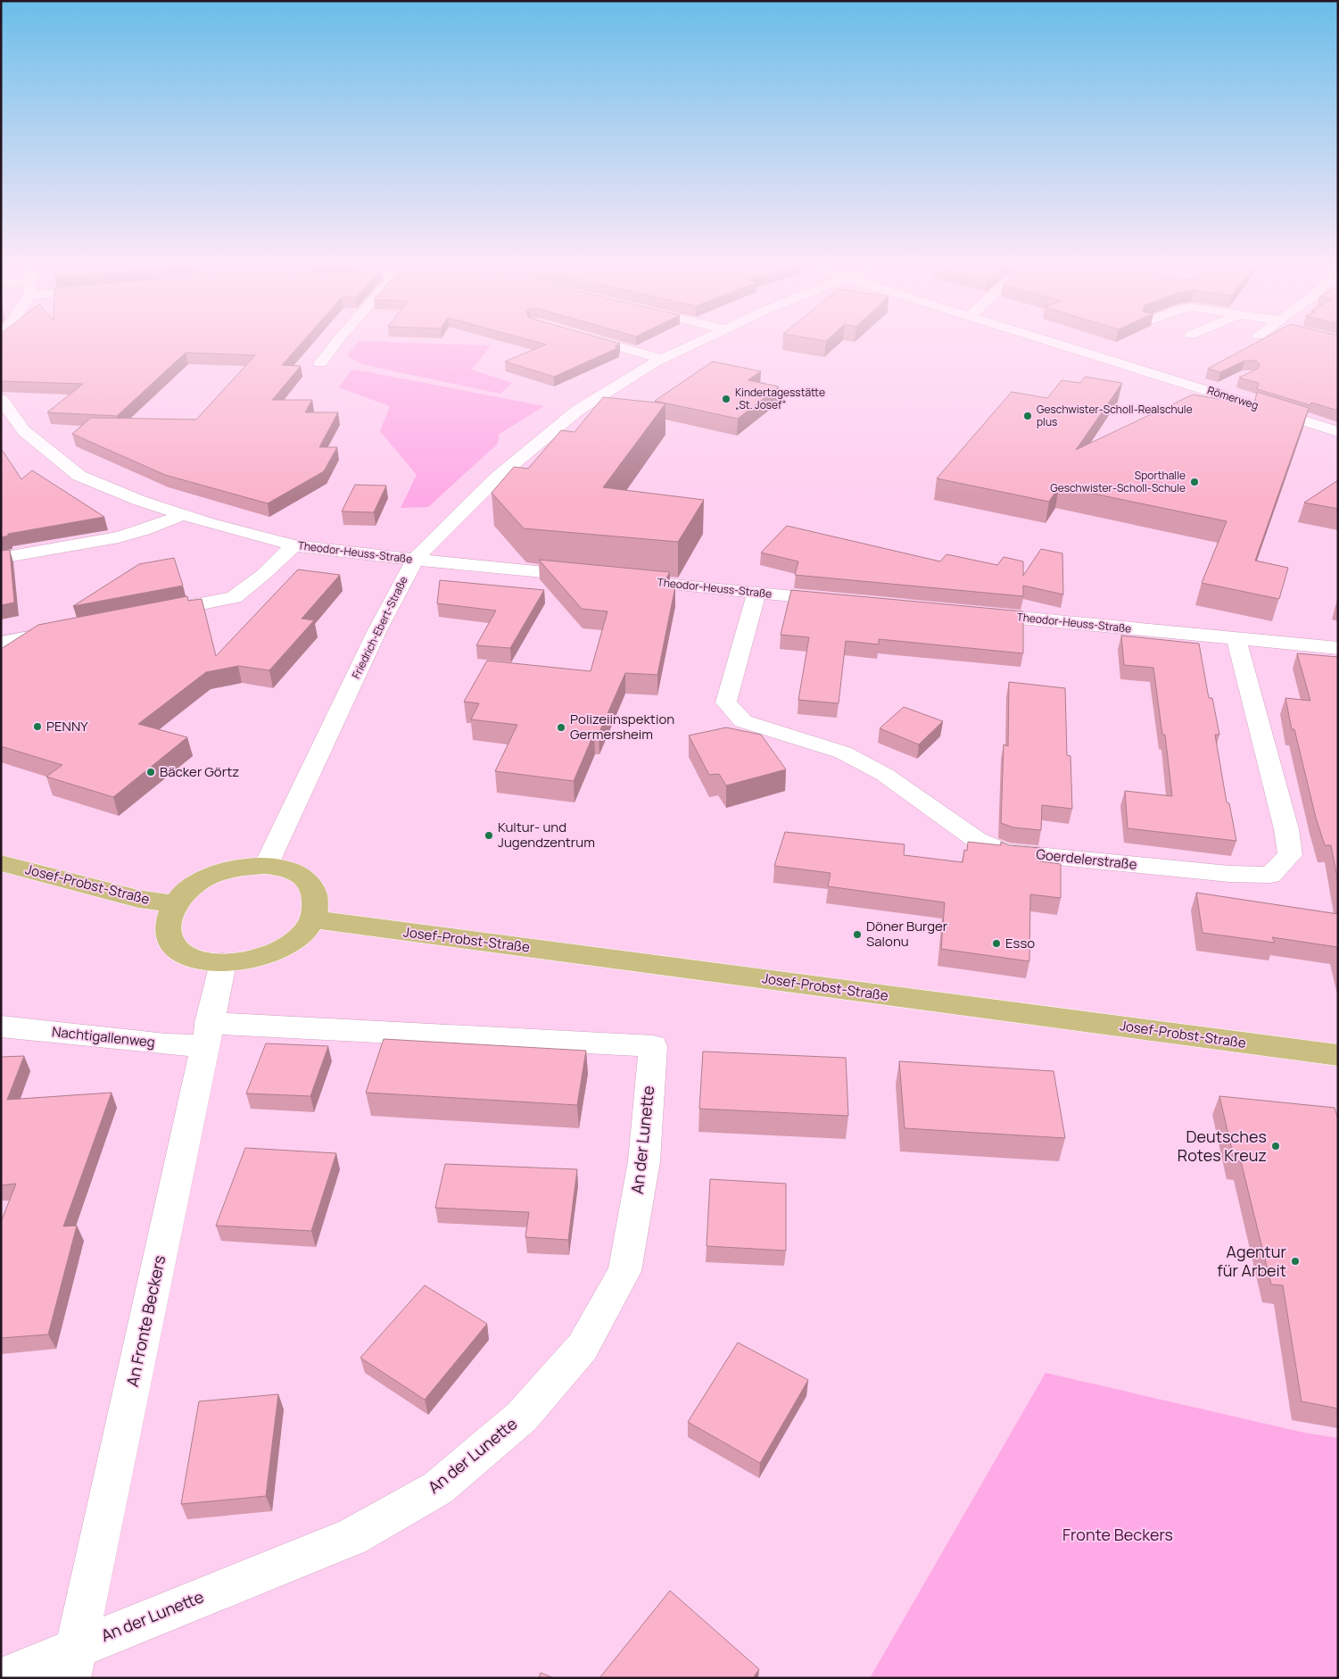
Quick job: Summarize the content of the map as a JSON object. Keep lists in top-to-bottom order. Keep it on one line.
{"streets":{"main road":["Josef-Probst-Straße"],"street":["Römerweg","Theodor-Heuss-Straße","Friedrich-Ebert-Straße","Goerdelerstraße","Nachtigallenweg","An der Lunette","An Fronte Beckers"]},"crossings":[["Theodor-Heuss-Straße","Friedrich-Ebert-Straße"],["Theodor-Heuss-Straße","Goerdelerstraße"],["Friedrich-Ebert-Straße","Josef-Probst-Straße"],["Friedrich-Ebert-Straße","An Fronte Beckers"],["Josef-Probst-Straße","An Fronte Beckers"],["Nachtigallenweg","An der Lunette"],["Nachtigallenweg","An Fronte Beckers"],["An der Lunette","An Fronte Beckers"]],"parks":["Fronte Beckers"],"places":["Kindertagesstätte „St. Josef“","Geschwister-Scholl-Realschule plus","Sporthalle Geschwister-Scholl-Schule","PENNY","Polizeiinspektion Germersheim","Bäcker Görtz","Kultur- und Jugendzentrum","Döner Burger Salonu","Esso","Deutsches Rotes Kreuz","Agentur für Arbeit"]}
